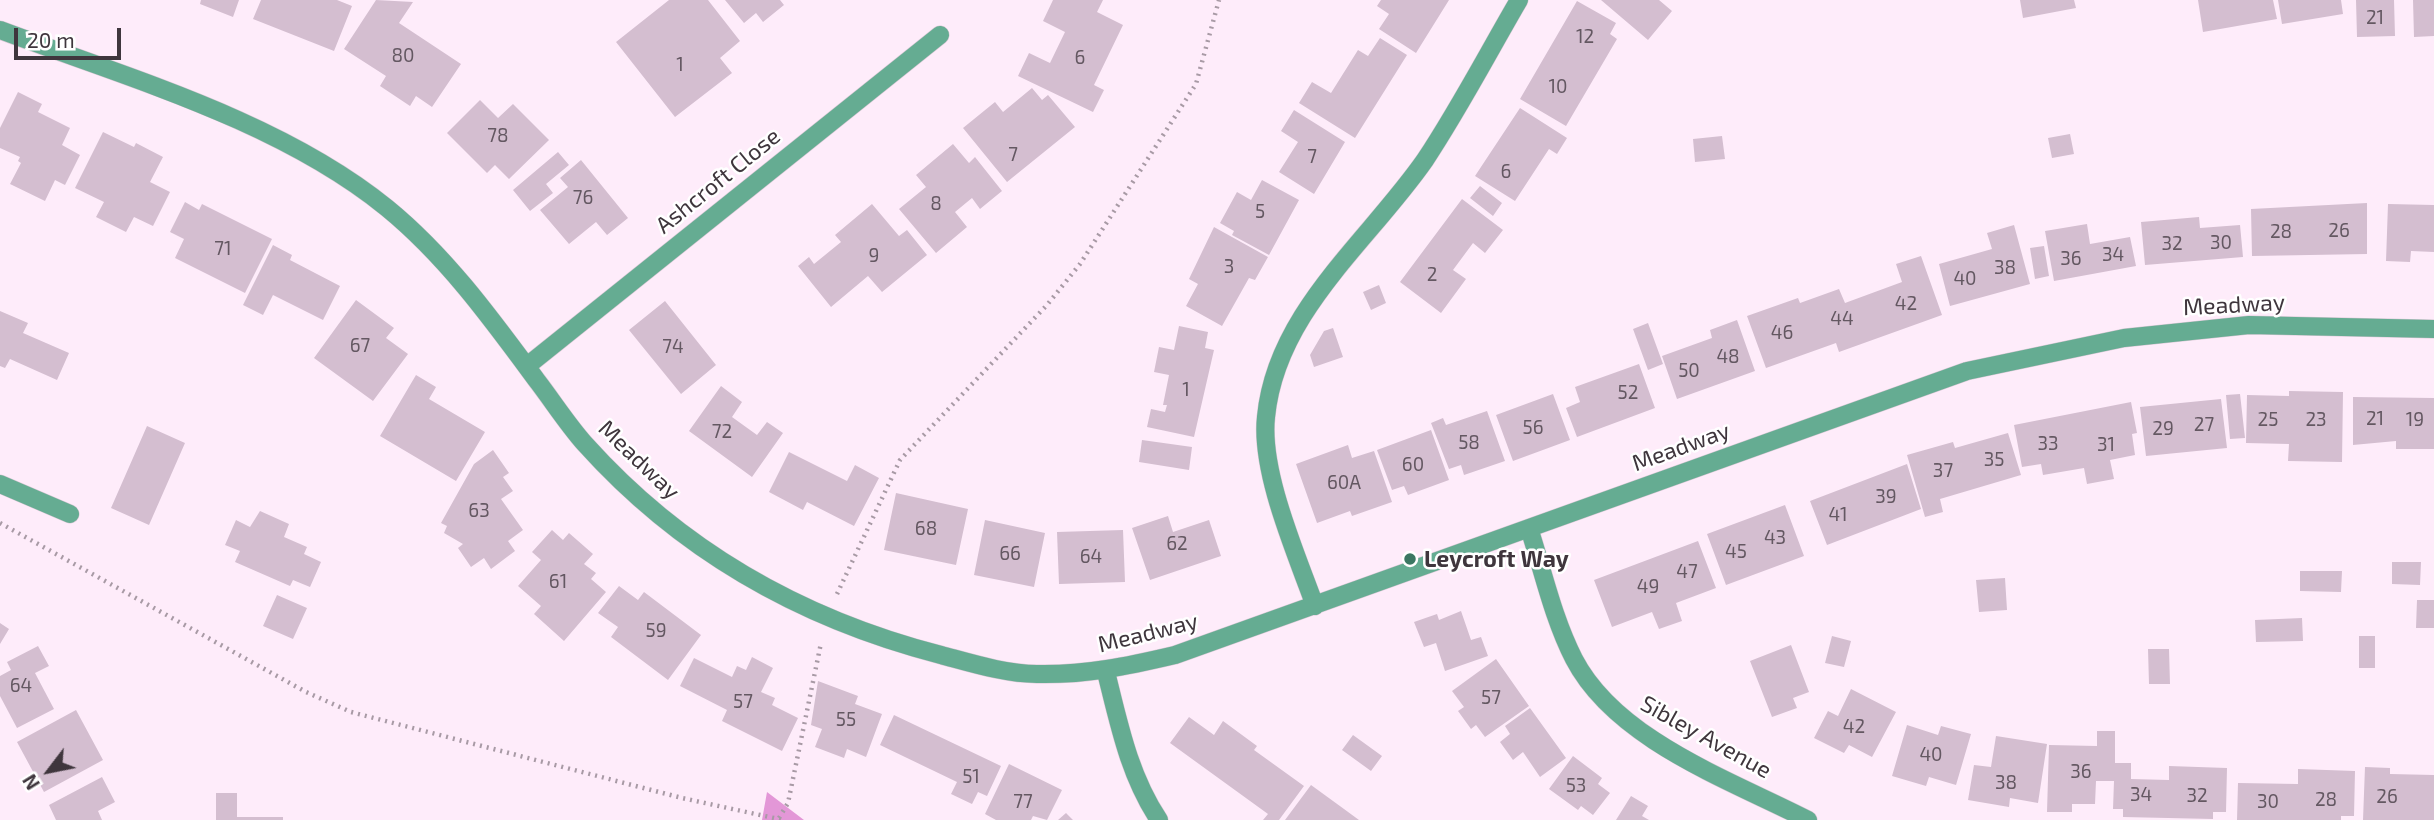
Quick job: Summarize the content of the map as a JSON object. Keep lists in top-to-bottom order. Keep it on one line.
{"streets":{"street":["Ashcroft Close","Meadway","Sibley Avenue"]},"crossings":[["Ashcroft Close","Meadway"],["Meadway","Sibley Avenue"]],"places":["Leycroft Way"],"house_numbers":["21","12","80","6","1","10","78","7","7","6","76","8","5","26","28","30","32","71","34","9","36","3","38","2","40","42","44","46","67","74","48","50","1","52","21","25","23","19","27","56","29","72","58","33","31","35","60","37","60A","39","63","41","68","43","62","45","66","64","47","61","49","59","64","57","57","55","42","40","36","51","38","53","34","32","26","28","77","30"],"scale_bar":"20 m","north":"bottom left"}
